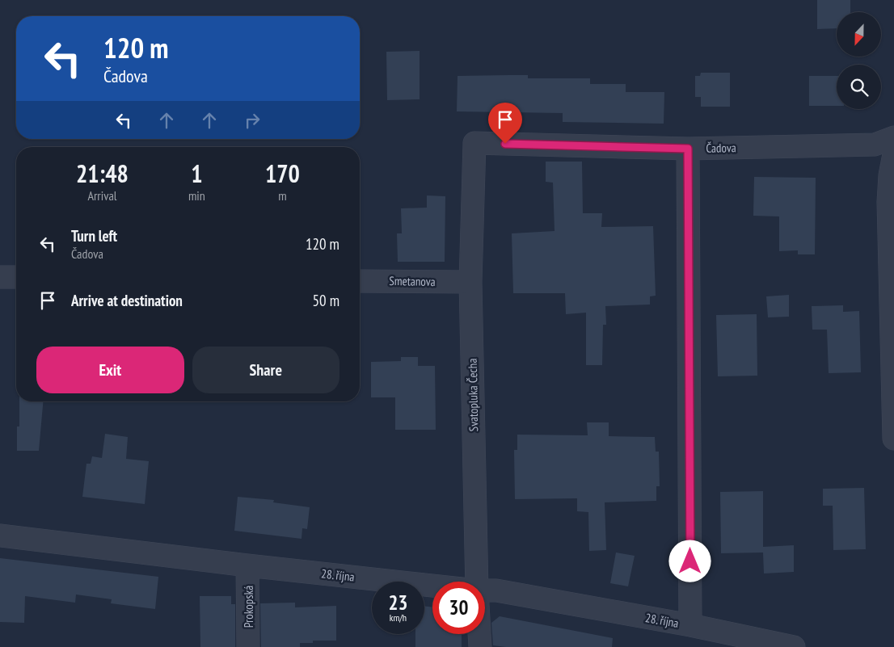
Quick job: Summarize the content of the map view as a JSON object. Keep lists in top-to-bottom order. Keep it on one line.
{"streets":{"street":["Čadova","Smetanova","Svatopluka Čecha","28. října","Prokopská"]},"crossings":[["Čadova","Svatopluka Čecha"],["Smetanova","Svatopluka Čecha"],["28. října","Prokopská"]],"north":"bottom","page":{"turn":["120 m","Čadova"],"eta":["21:48","Arrival","1","min","170","m"],"list":[{"name":"Turn left","note":"Čadova","value":"120 m"},{"name":"Arrive at destination","value":"50 m"}],"buttons":["Exit","Share"],"speed":"23 km/h","limit":"30"}}
